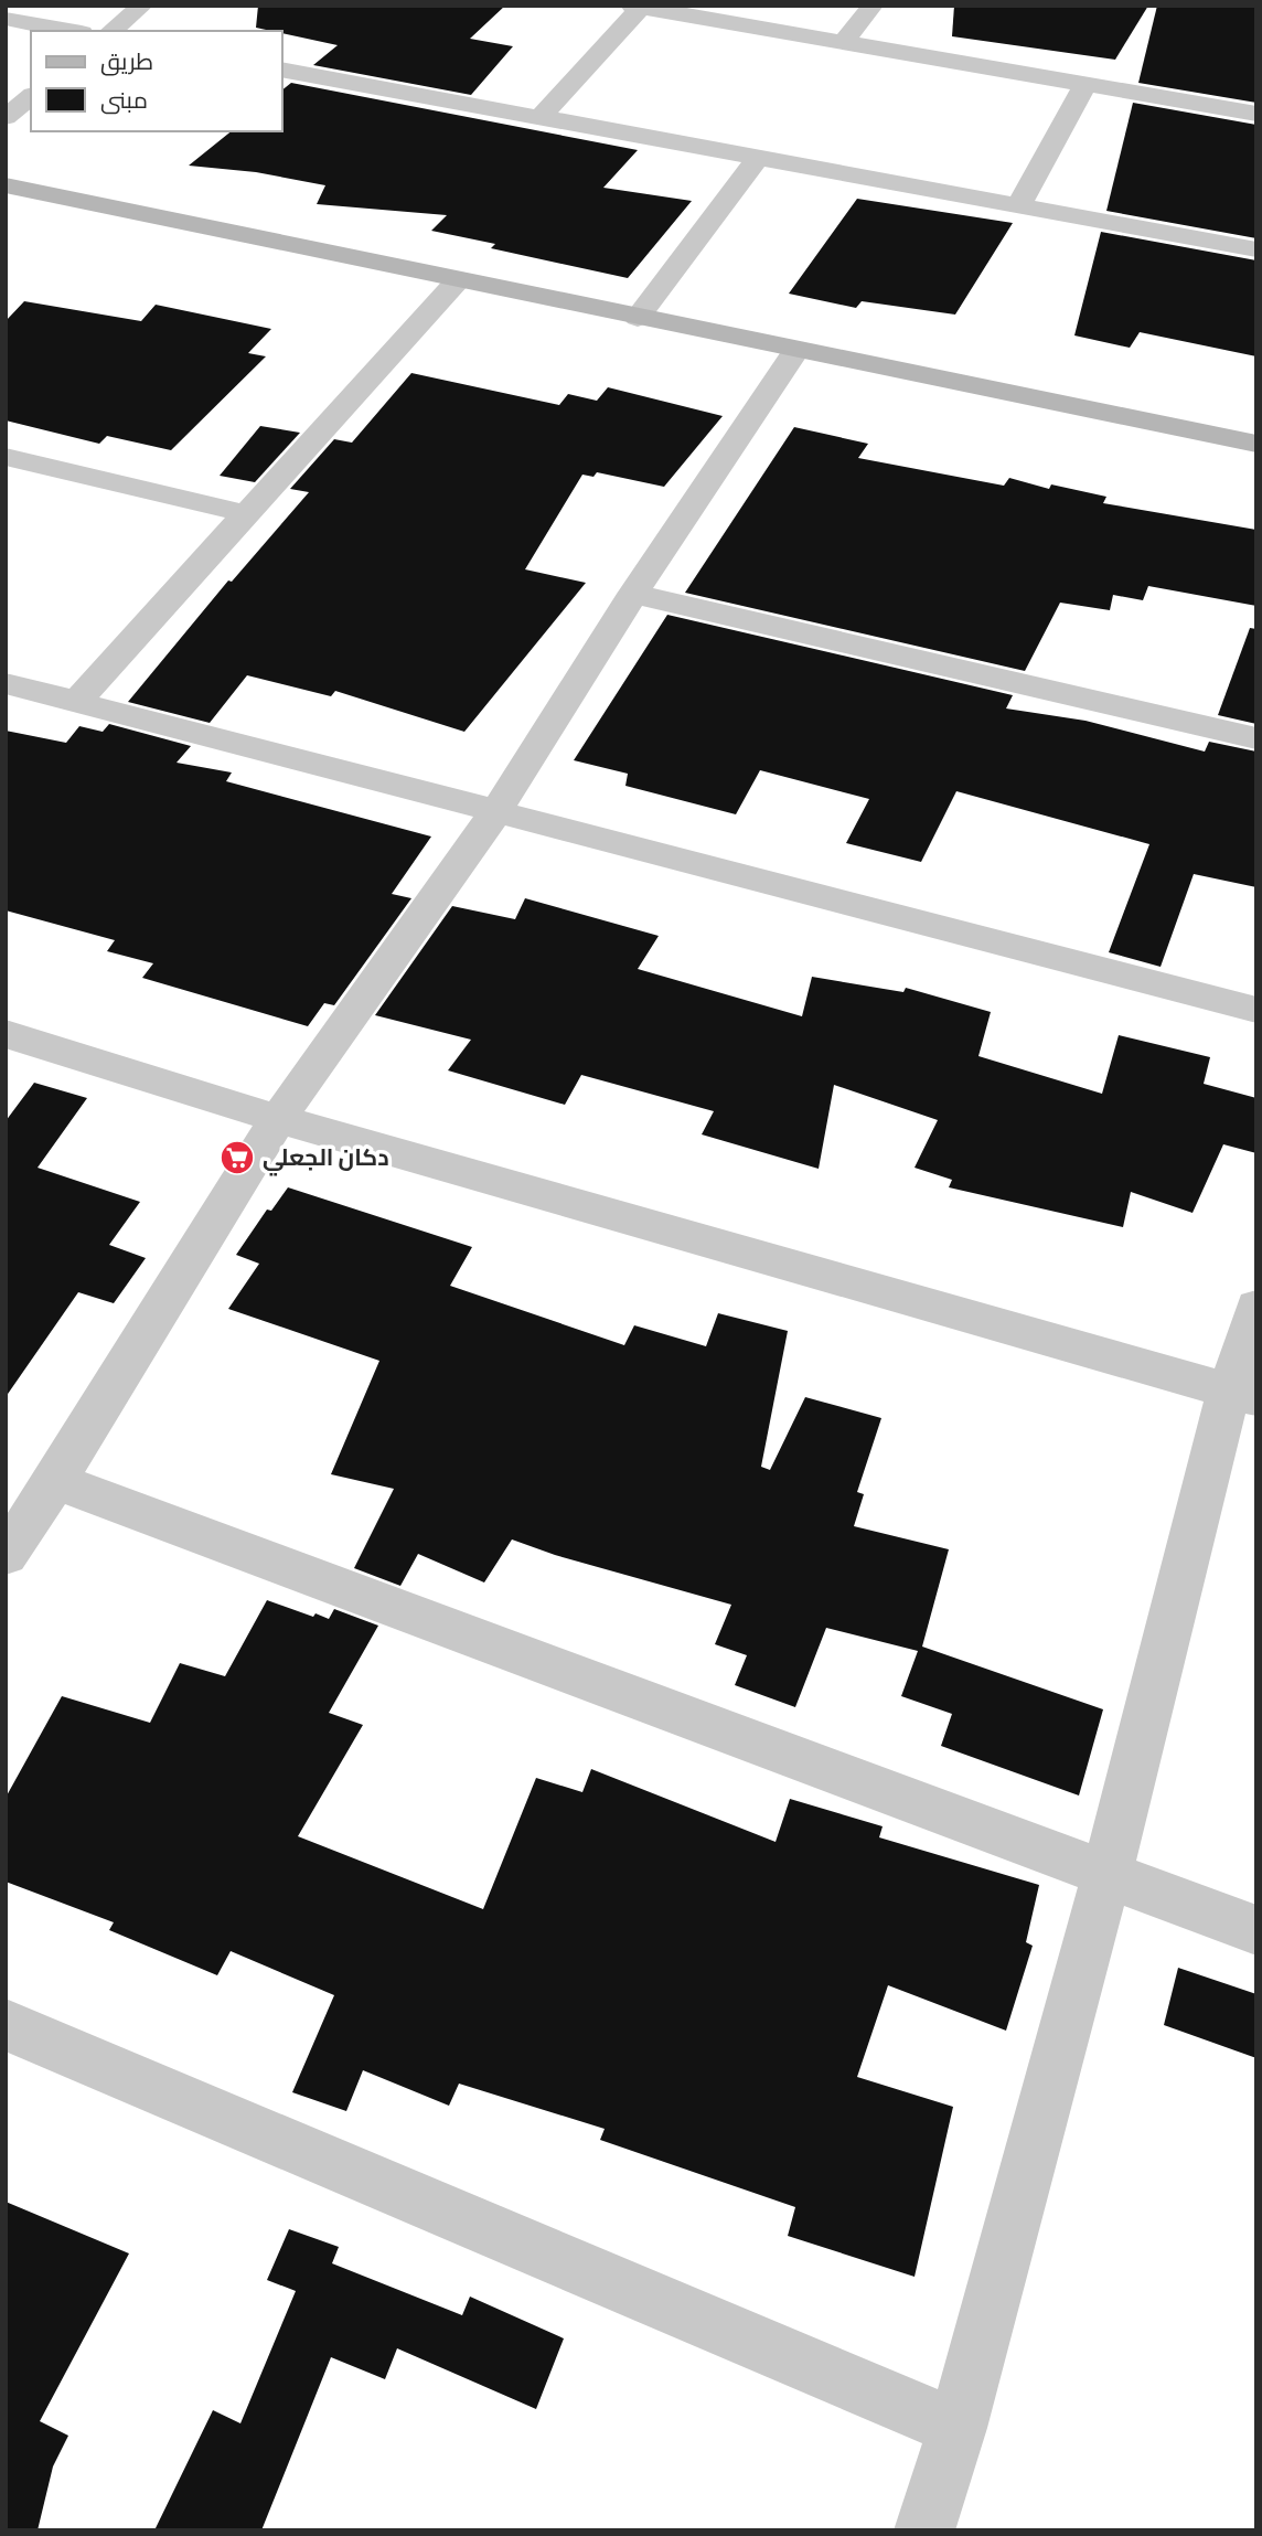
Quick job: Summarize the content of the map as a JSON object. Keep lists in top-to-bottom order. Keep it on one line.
{"places":{"supermarket":["دكان الجعلي"]},"legend":["طريق","مبنى"]}
